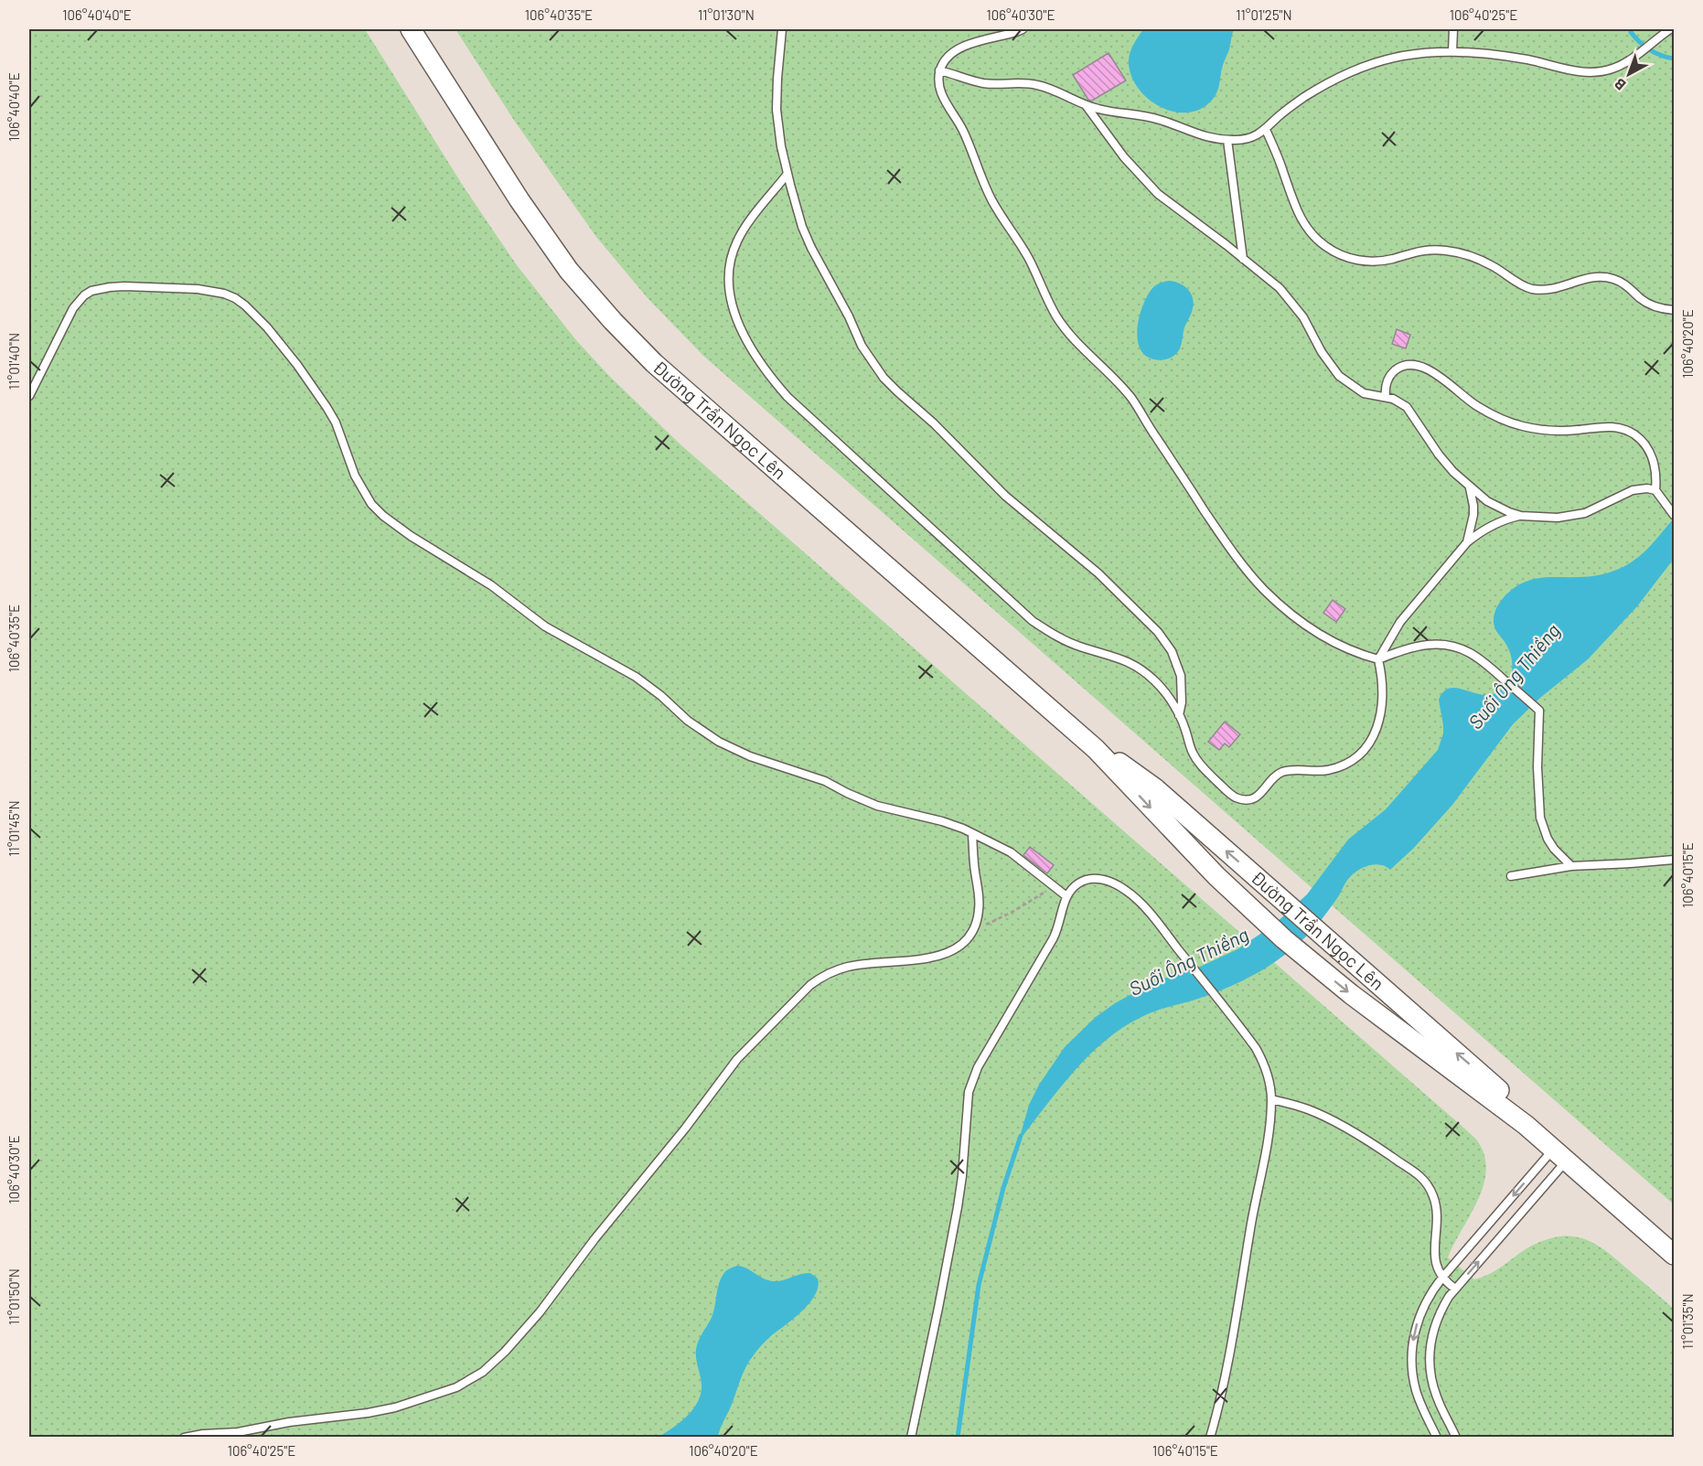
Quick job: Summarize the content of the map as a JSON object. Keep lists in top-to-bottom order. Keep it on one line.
{"streets":{"street":["Đường Trần Ngọc Lên"]},"water":["Suối Ông Thiềng"],"north":"bottom left","coordinates":["106°40'40\"E","106°40'35\"E","11°01'30\"N","106°40'30\"E","11°01'25\"N","106°40'25\"E","106°40'20\"E","11°01'40\"N","11°01'45\"N","106°40'15\"E","11°01'50\"N","11°01'35\"N"]}
